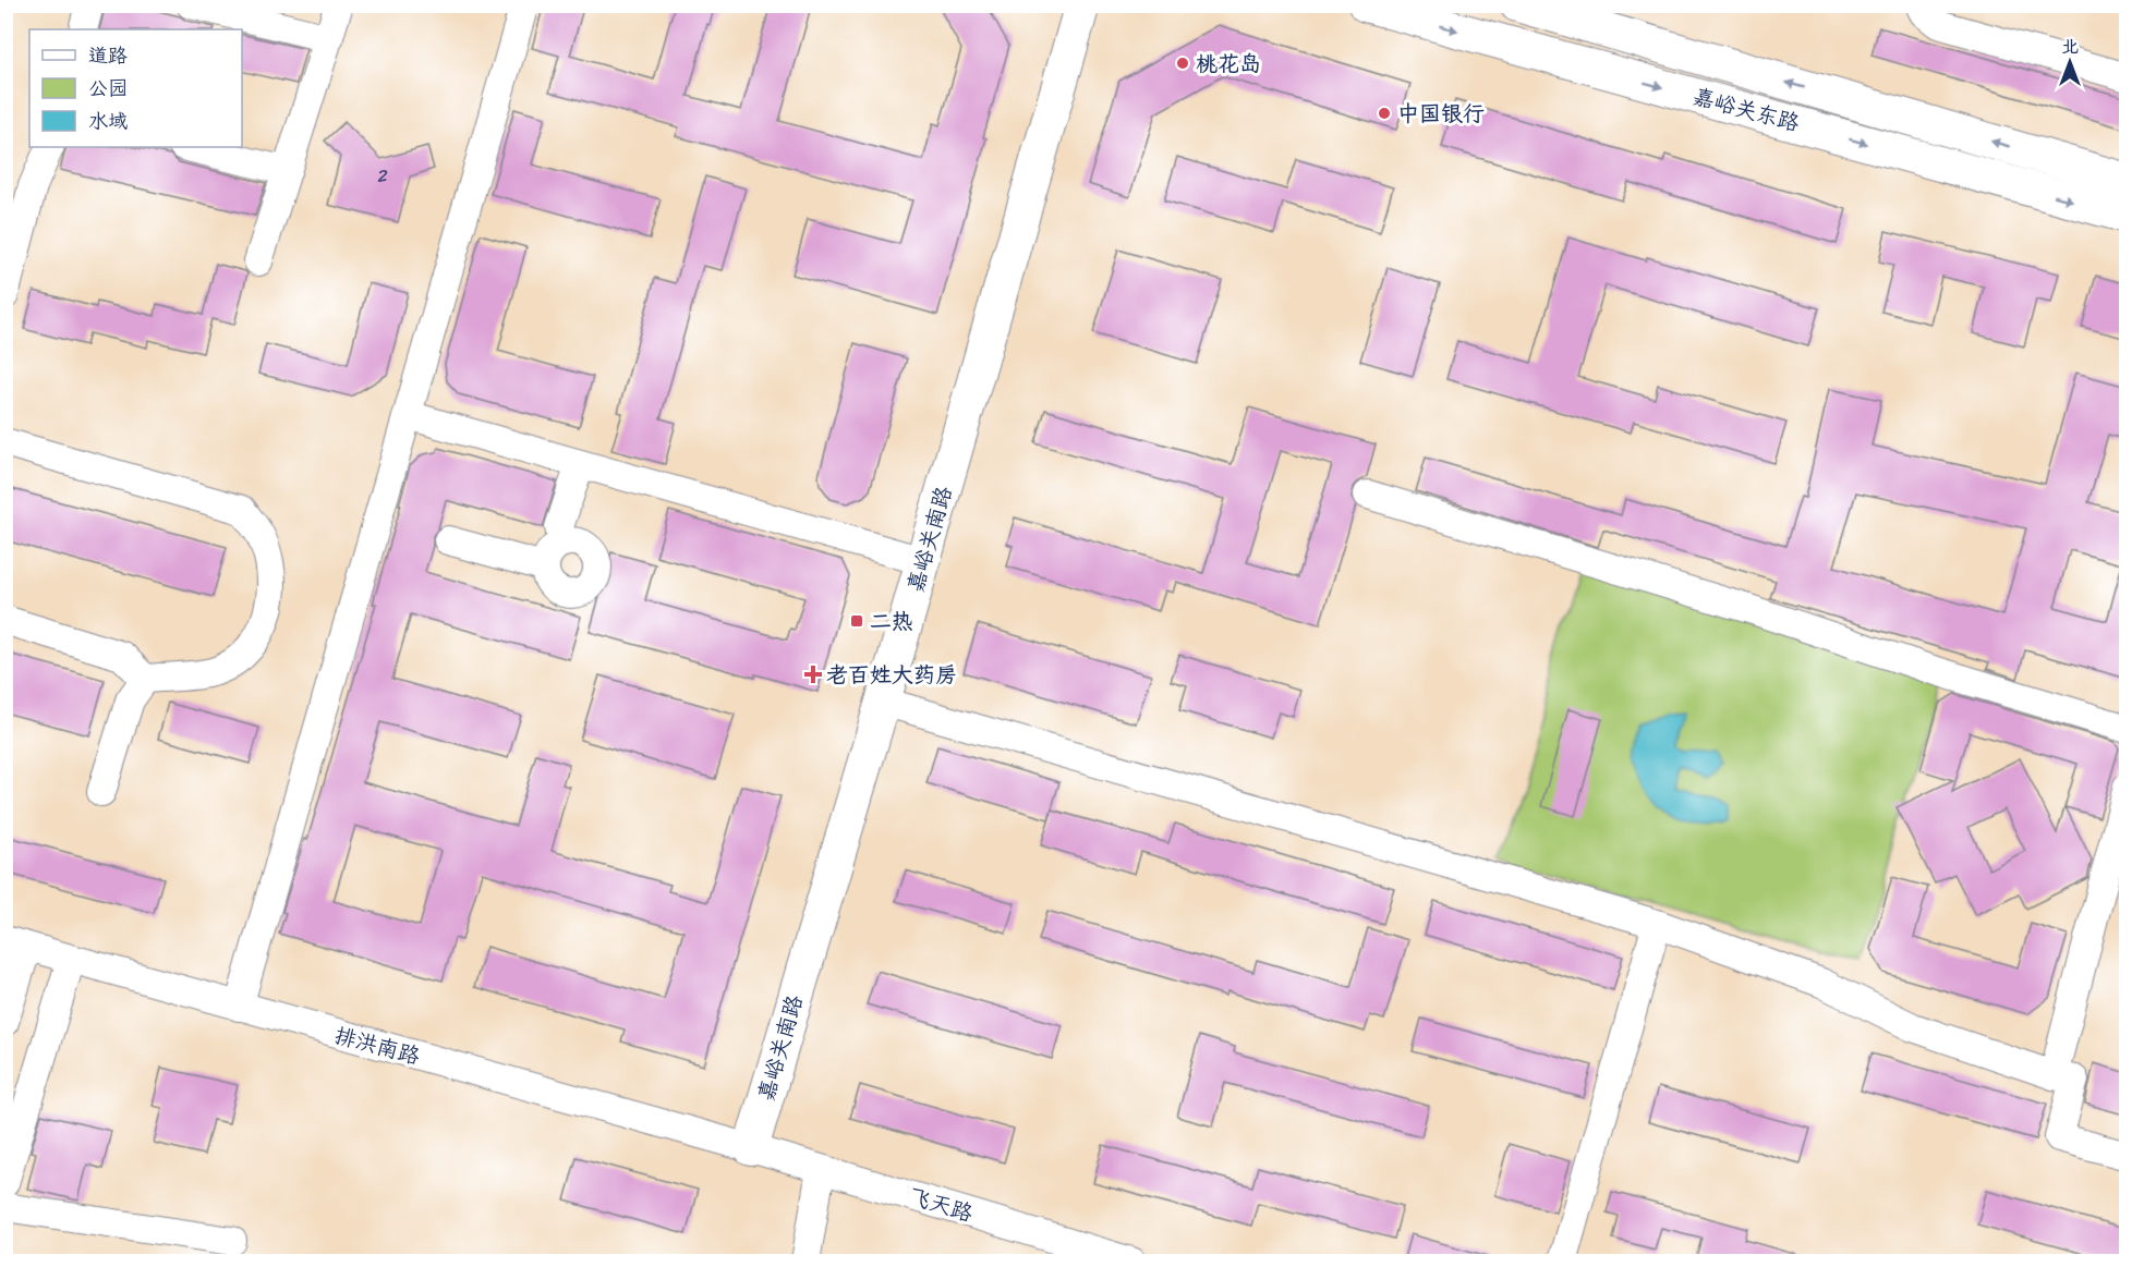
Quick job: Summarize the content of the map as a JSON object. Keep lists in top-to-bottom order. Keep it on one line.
{"streets":{"main road":["嘉峪关东路","嘉峪关南路"],"street":["排洪南路","飞天路"]},"crossings":[["嘉峪关南路","排洪南路"],["嘉峪关南路","飞天路"],["排洪南路","飞天路"]],"places":{"other":["桃花岛","中国银行"],"transit":["二热"],"health":["老百姓大药房"]},"house_numbers":["2"],"legend":["道路","公园","水域"],"north":"top"}
